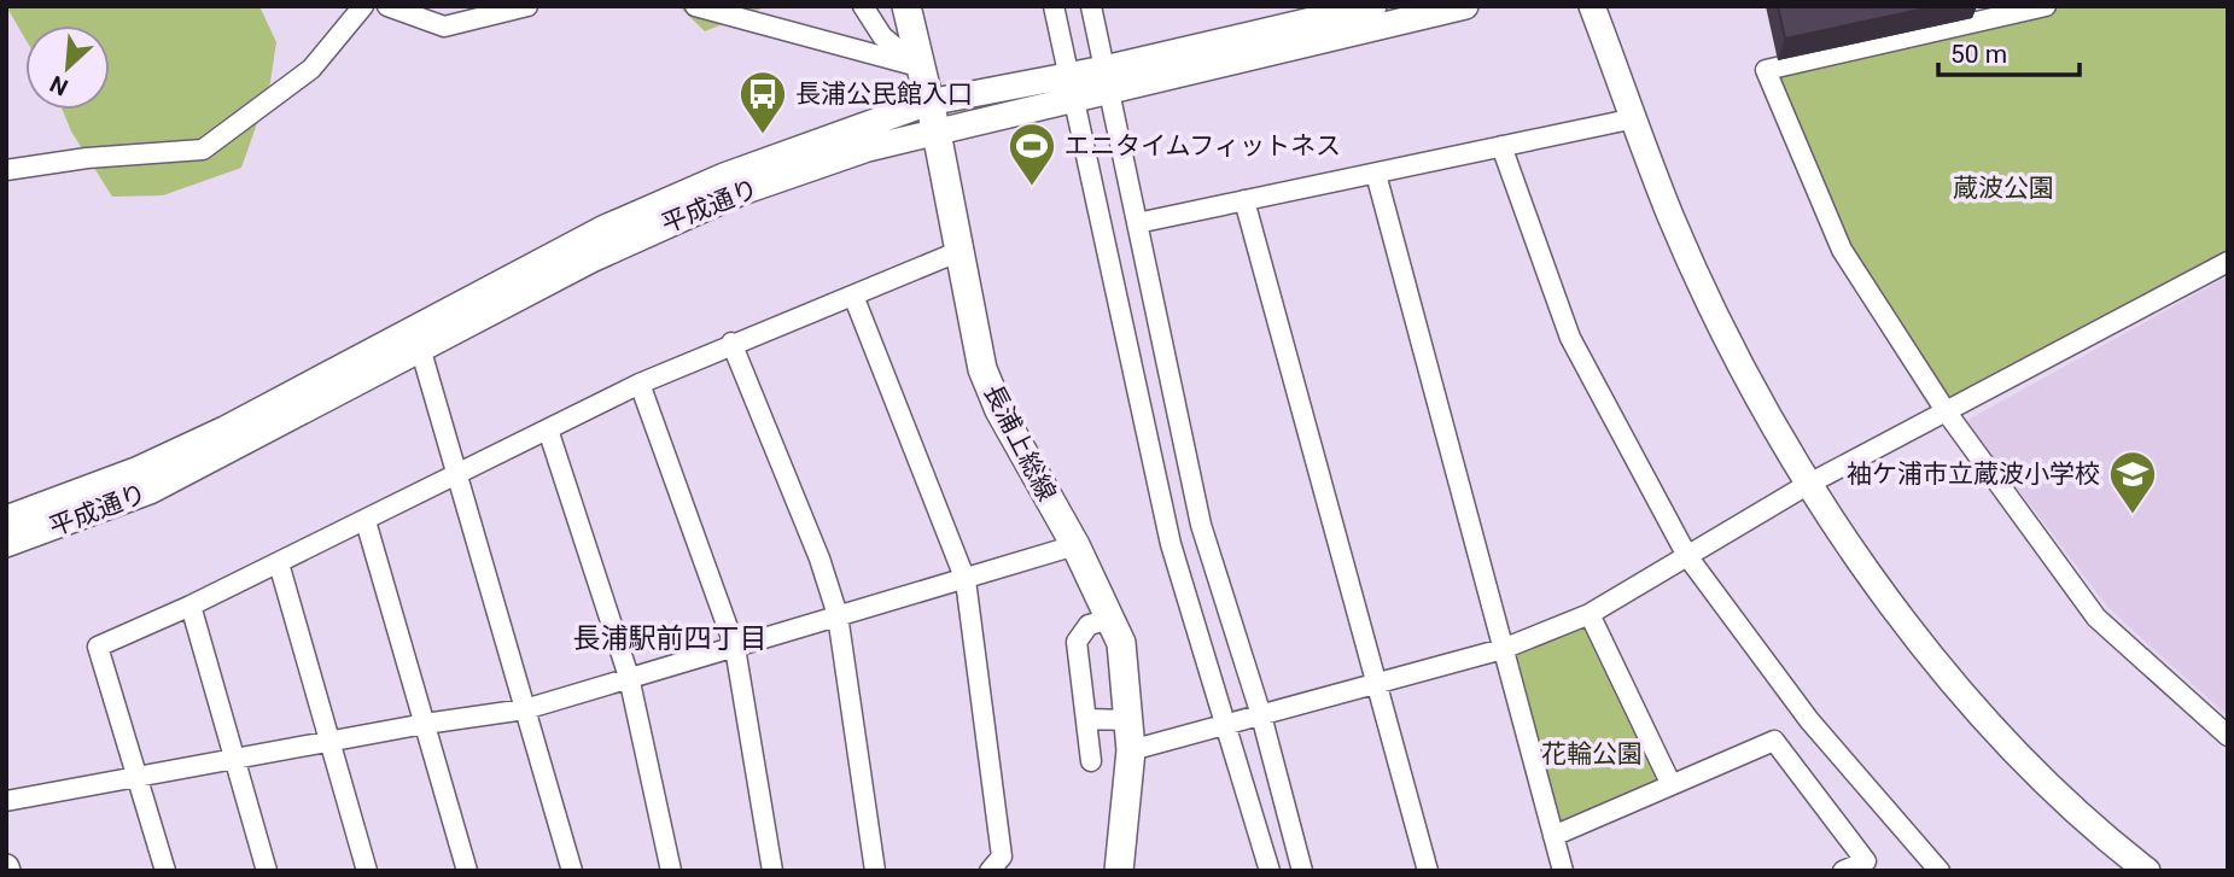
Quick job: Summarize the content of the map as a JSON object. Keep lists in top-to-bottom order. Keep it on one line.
{"streets":{"main road":["長浦上総線"],"street":["平成通り"]},"crossings":[["平成通り","長浦上総線"]],"districts":["長浦駅前四丁目"],"parks":["蔵波公園","花輪公園"],"places":{"bus stop":["長浦公民館入口"],"sports":["エニタイムフィットネス"],"school or university":["袖ケ浦市立蔵波小学校"]},"scale_bar":"50 m","north":"bottom left"}
